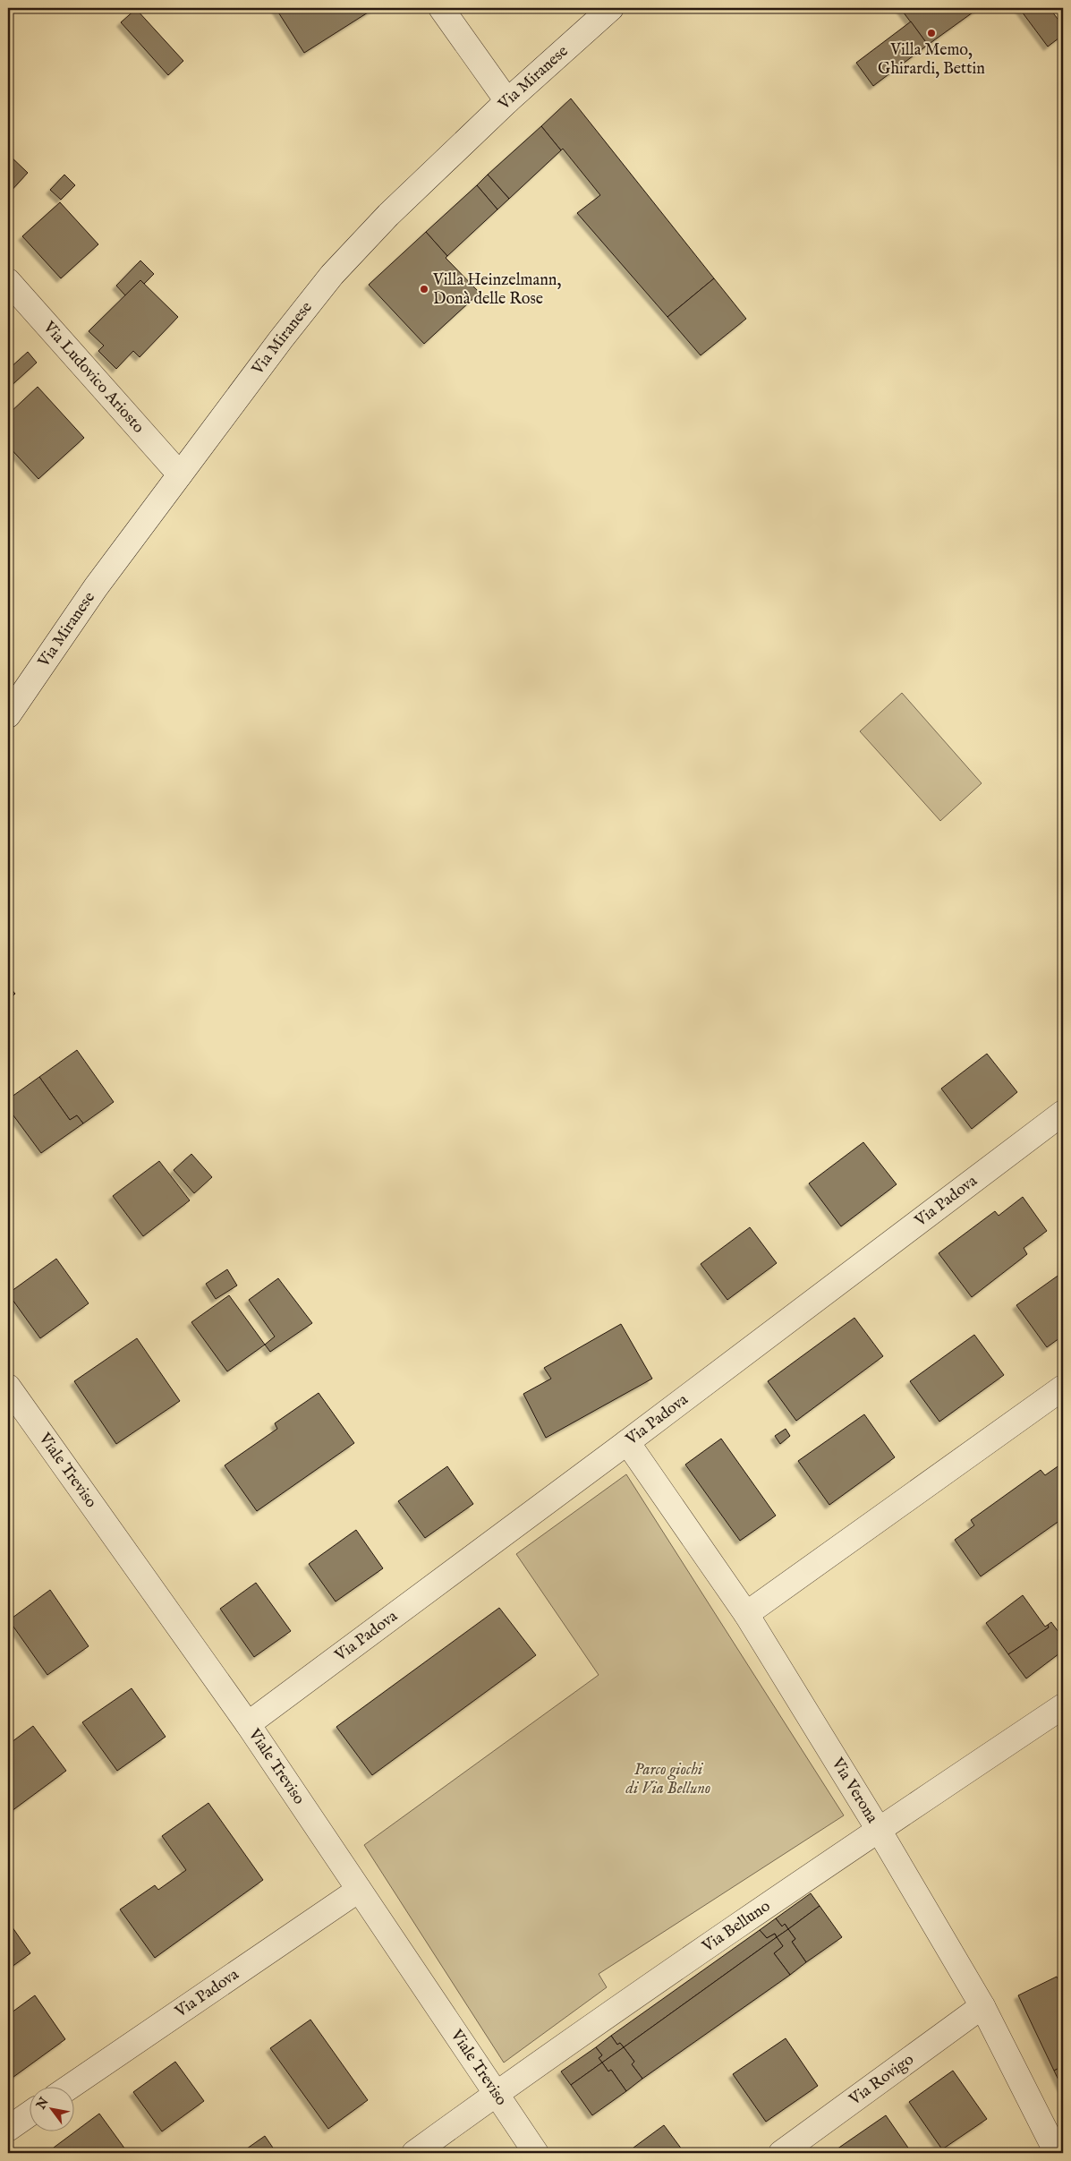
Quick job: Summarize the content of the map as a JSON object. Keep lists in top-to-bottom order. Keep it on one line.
{"streets":{"street":["Via Miranese","Via Ludovico Ariosto","Via Padova","Viale Treviso","Via Verona","Via Belluno","Via Rovigo"]},"crossings":[["Via Miranese","Via Ludovico Ariosto"],["Via Padova","Viale Treviso"],["Via Padova","Via Verona"],["Viale Treviso","Via Belluno"],["Via Verona","Via Belluno"],["Via Verona","Via Rovigo"]],"parks":["Parco giochi di Via Belluno"],"places":["Villa Memo, Ghirardi, Bettin","Villa Heinzelmann, Donà delle Rose"],"north":"top left"}
